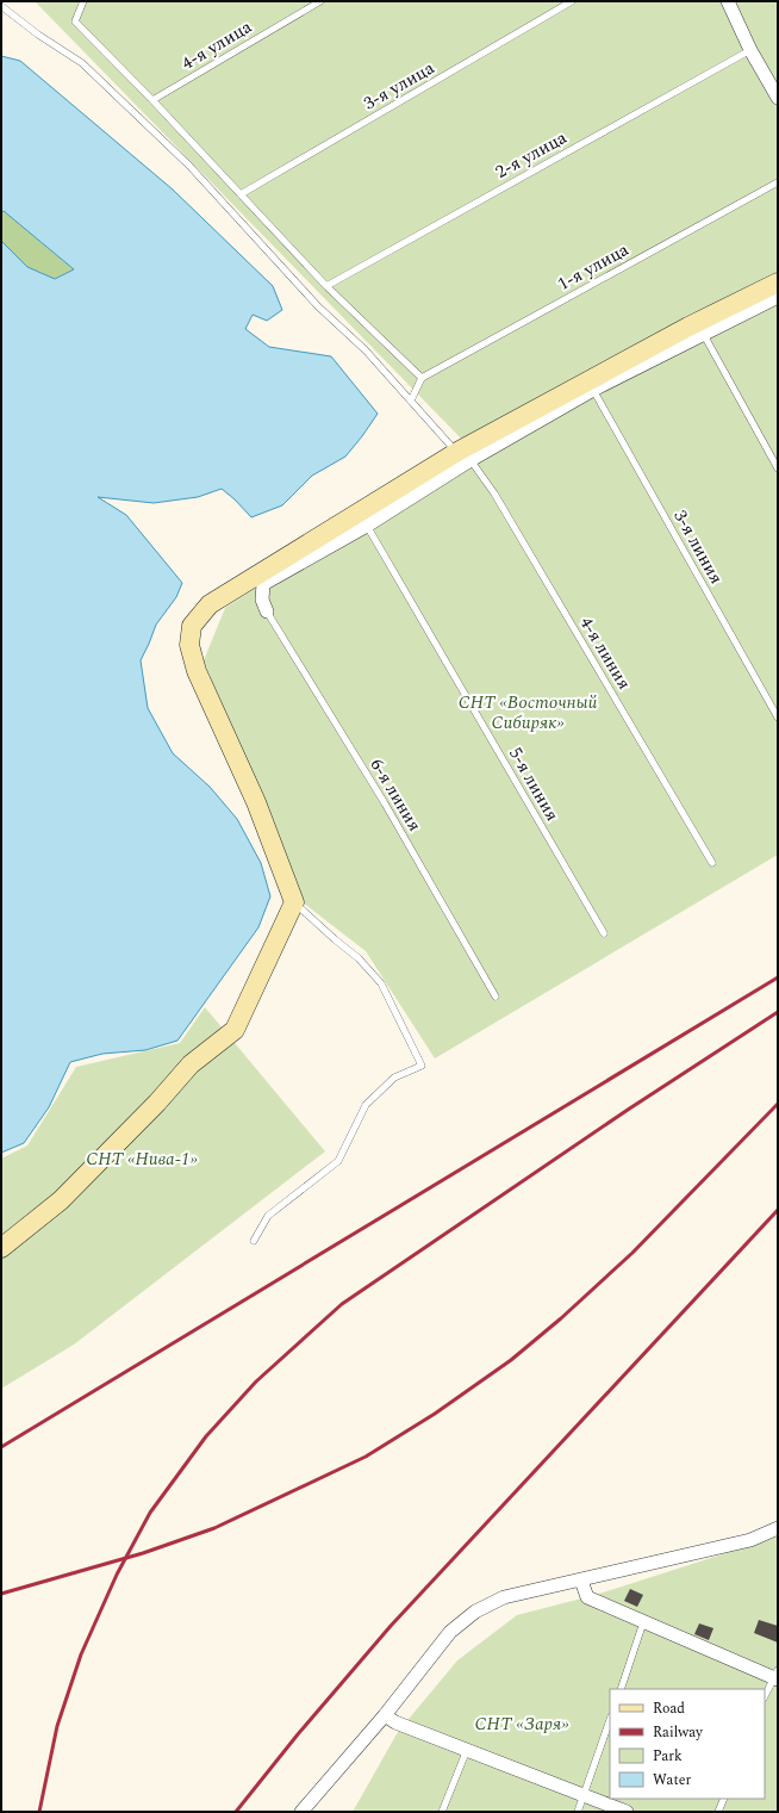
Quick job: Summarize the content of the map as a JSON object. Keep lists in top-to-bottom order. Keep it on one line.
{"streets":{"lane":["4-я улица","3-я улица","2-я улица","1-я улица","3-я линия","4-я линия","5-я линия","6-я линия"]},"parks":["СНТ «Восточный Сибиряк»","СНТ «Нива-1»","СНТ «Заря»"],"legend":["Road","Railway","Park","Water"]}
